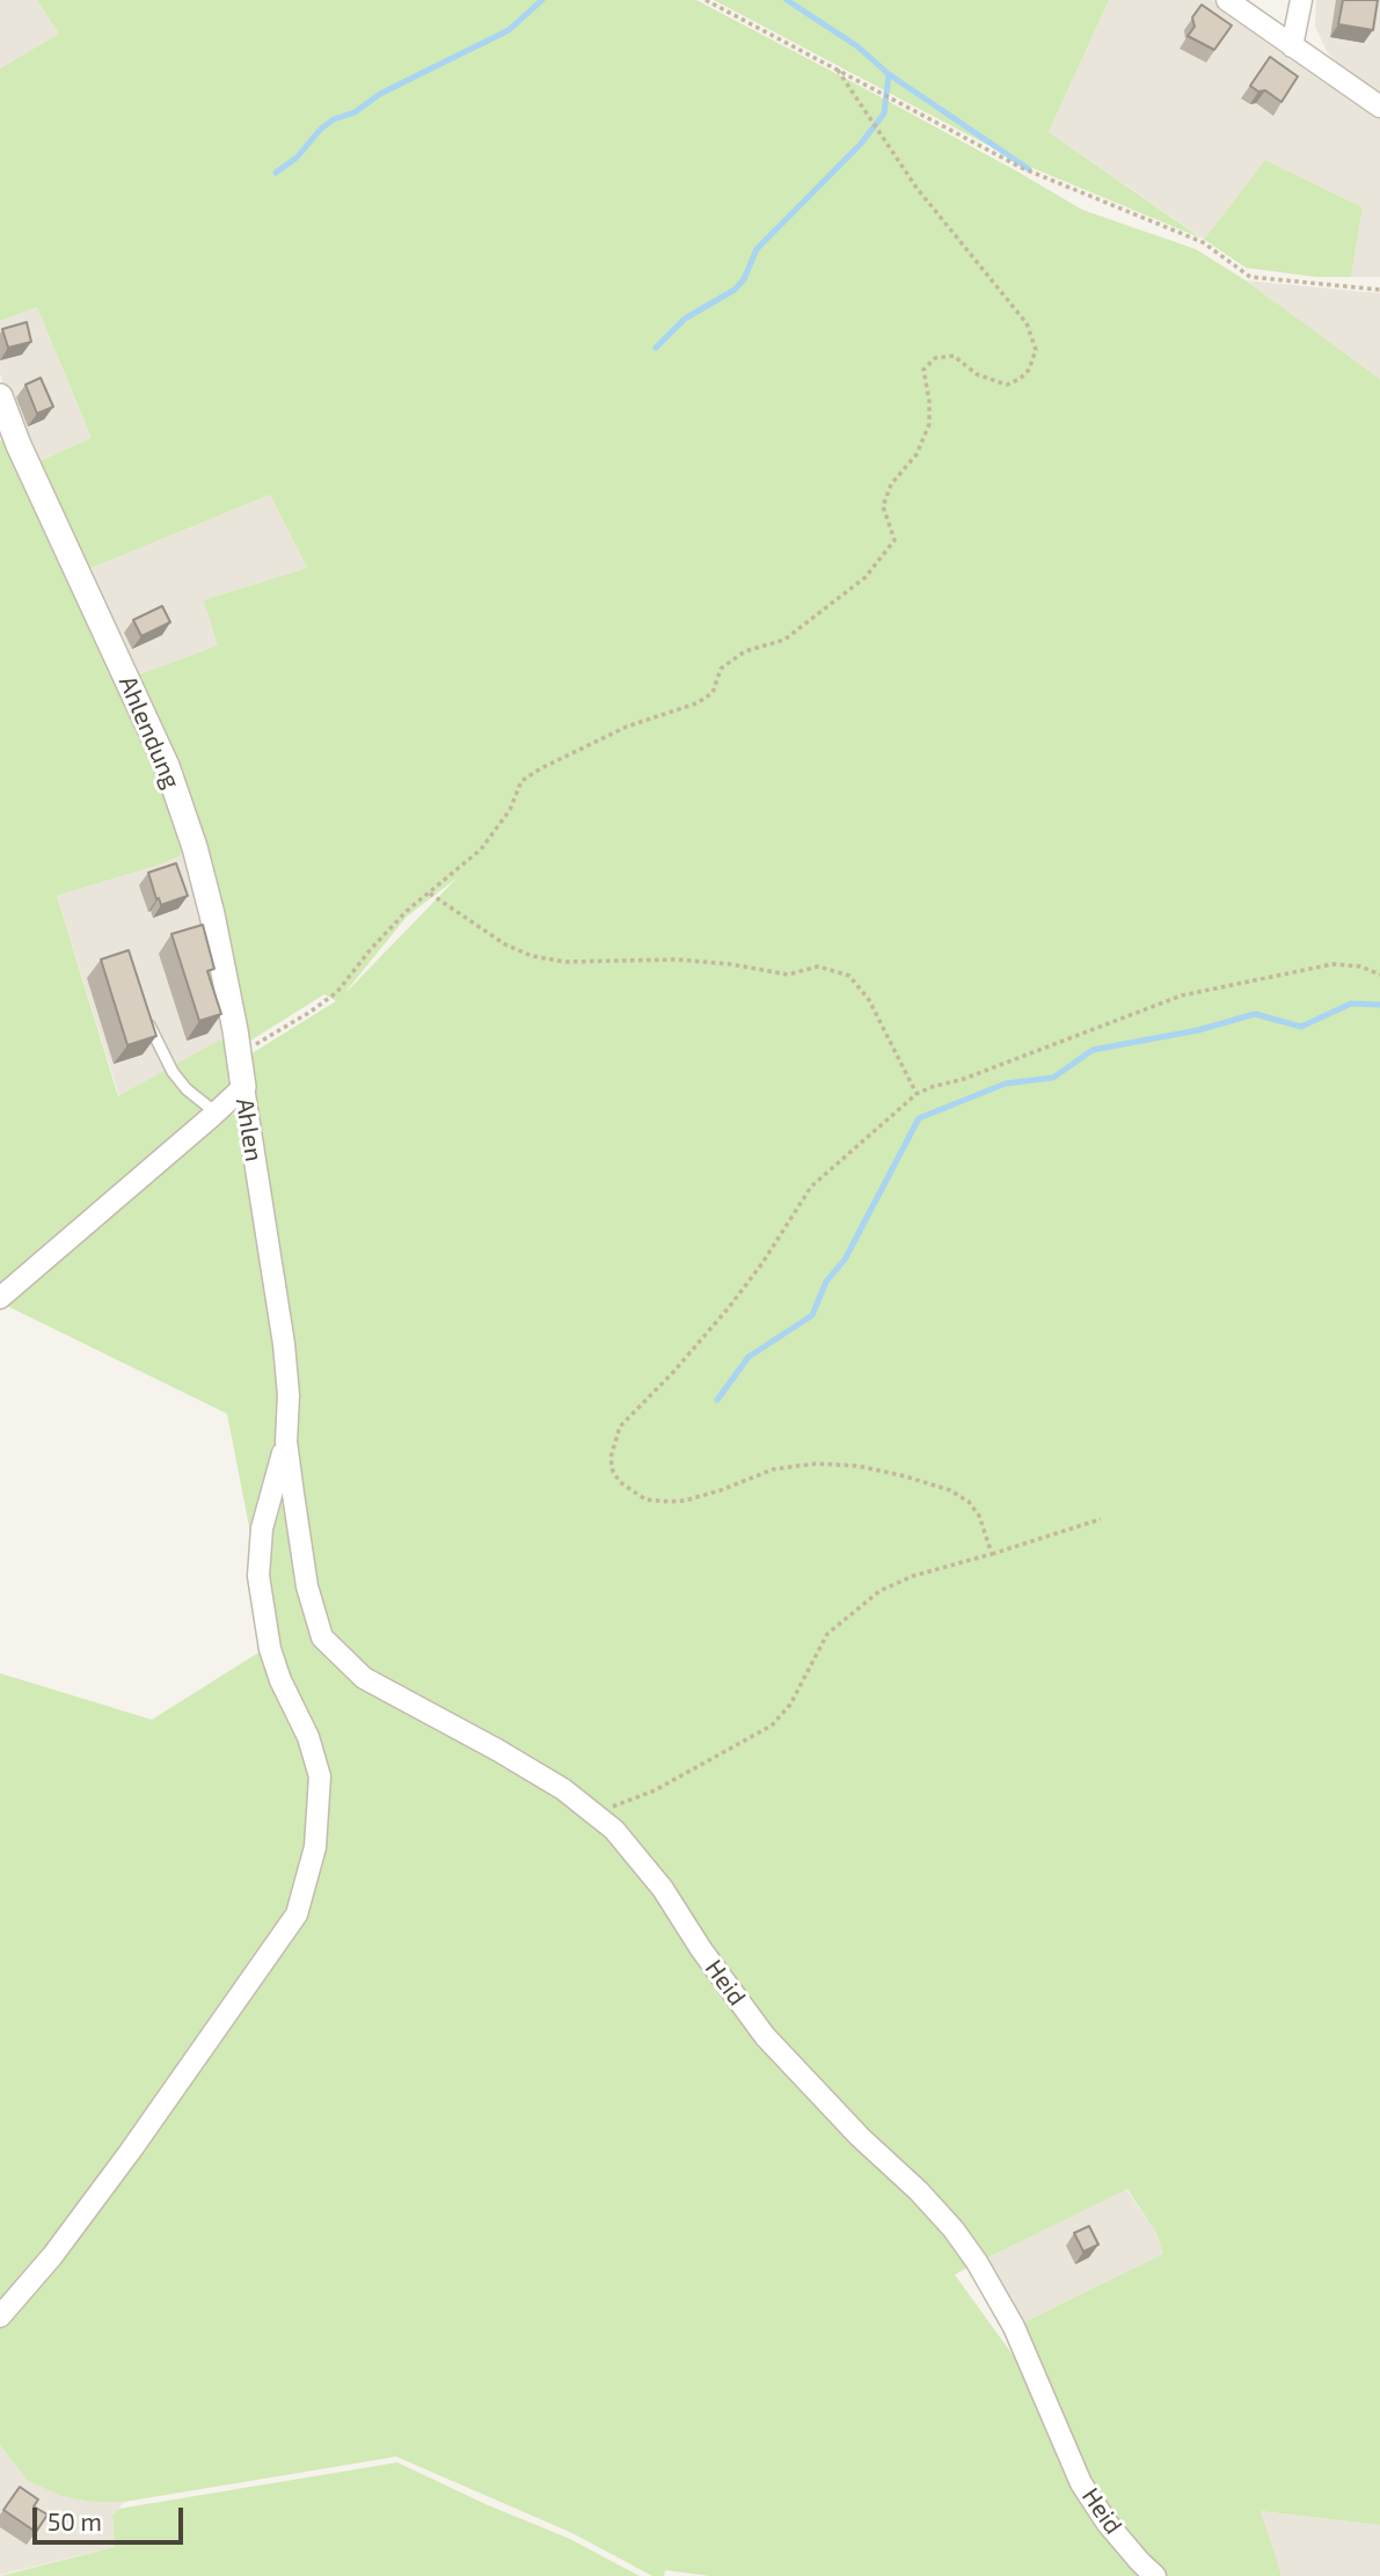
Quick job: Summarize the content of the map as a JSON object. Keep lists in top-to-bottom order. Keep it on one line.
{"streets":{"street":["Ahlendung","Ahlen","Heid"]},"crossings":[["Ahlendung","Ahlen"],["Ahlen","Heid"]],"scale_bar":"50 m"}
